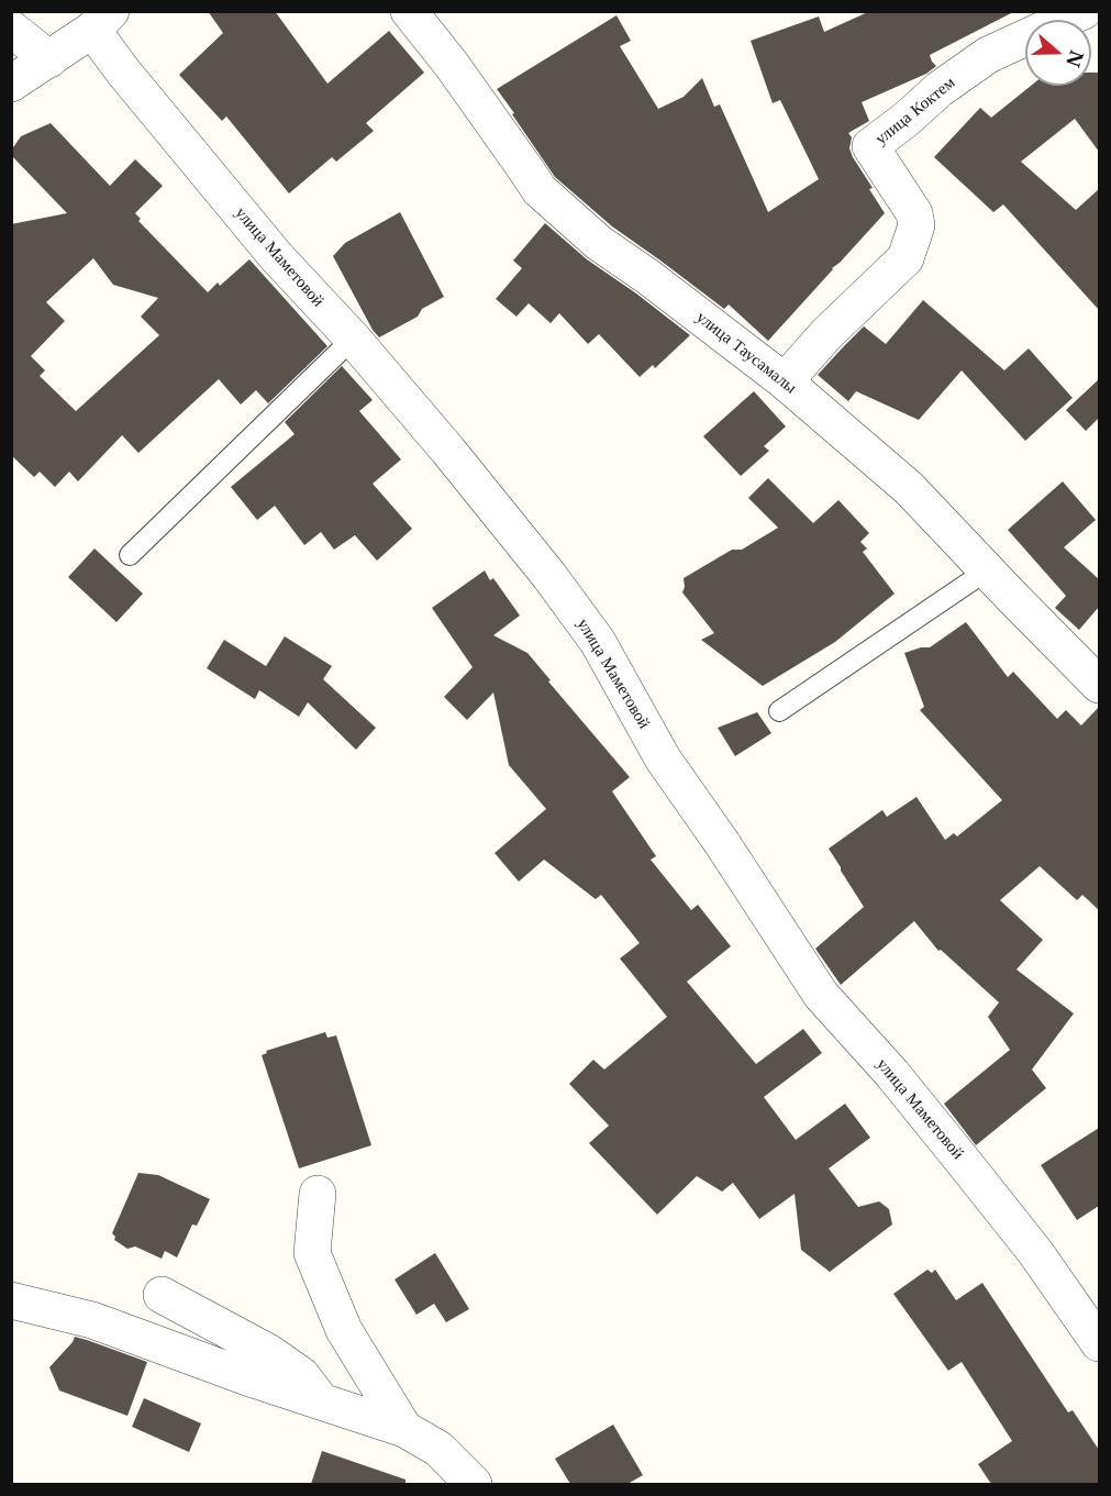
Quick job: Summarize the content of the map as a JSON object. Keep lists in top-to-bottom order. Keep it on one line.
{"streets":{"street":["улица Коктем","улица Маметовой","улица Таусамалы"]},"crossings":[["улица Коктем","улица Таусамалы"]],"north":"right"}
